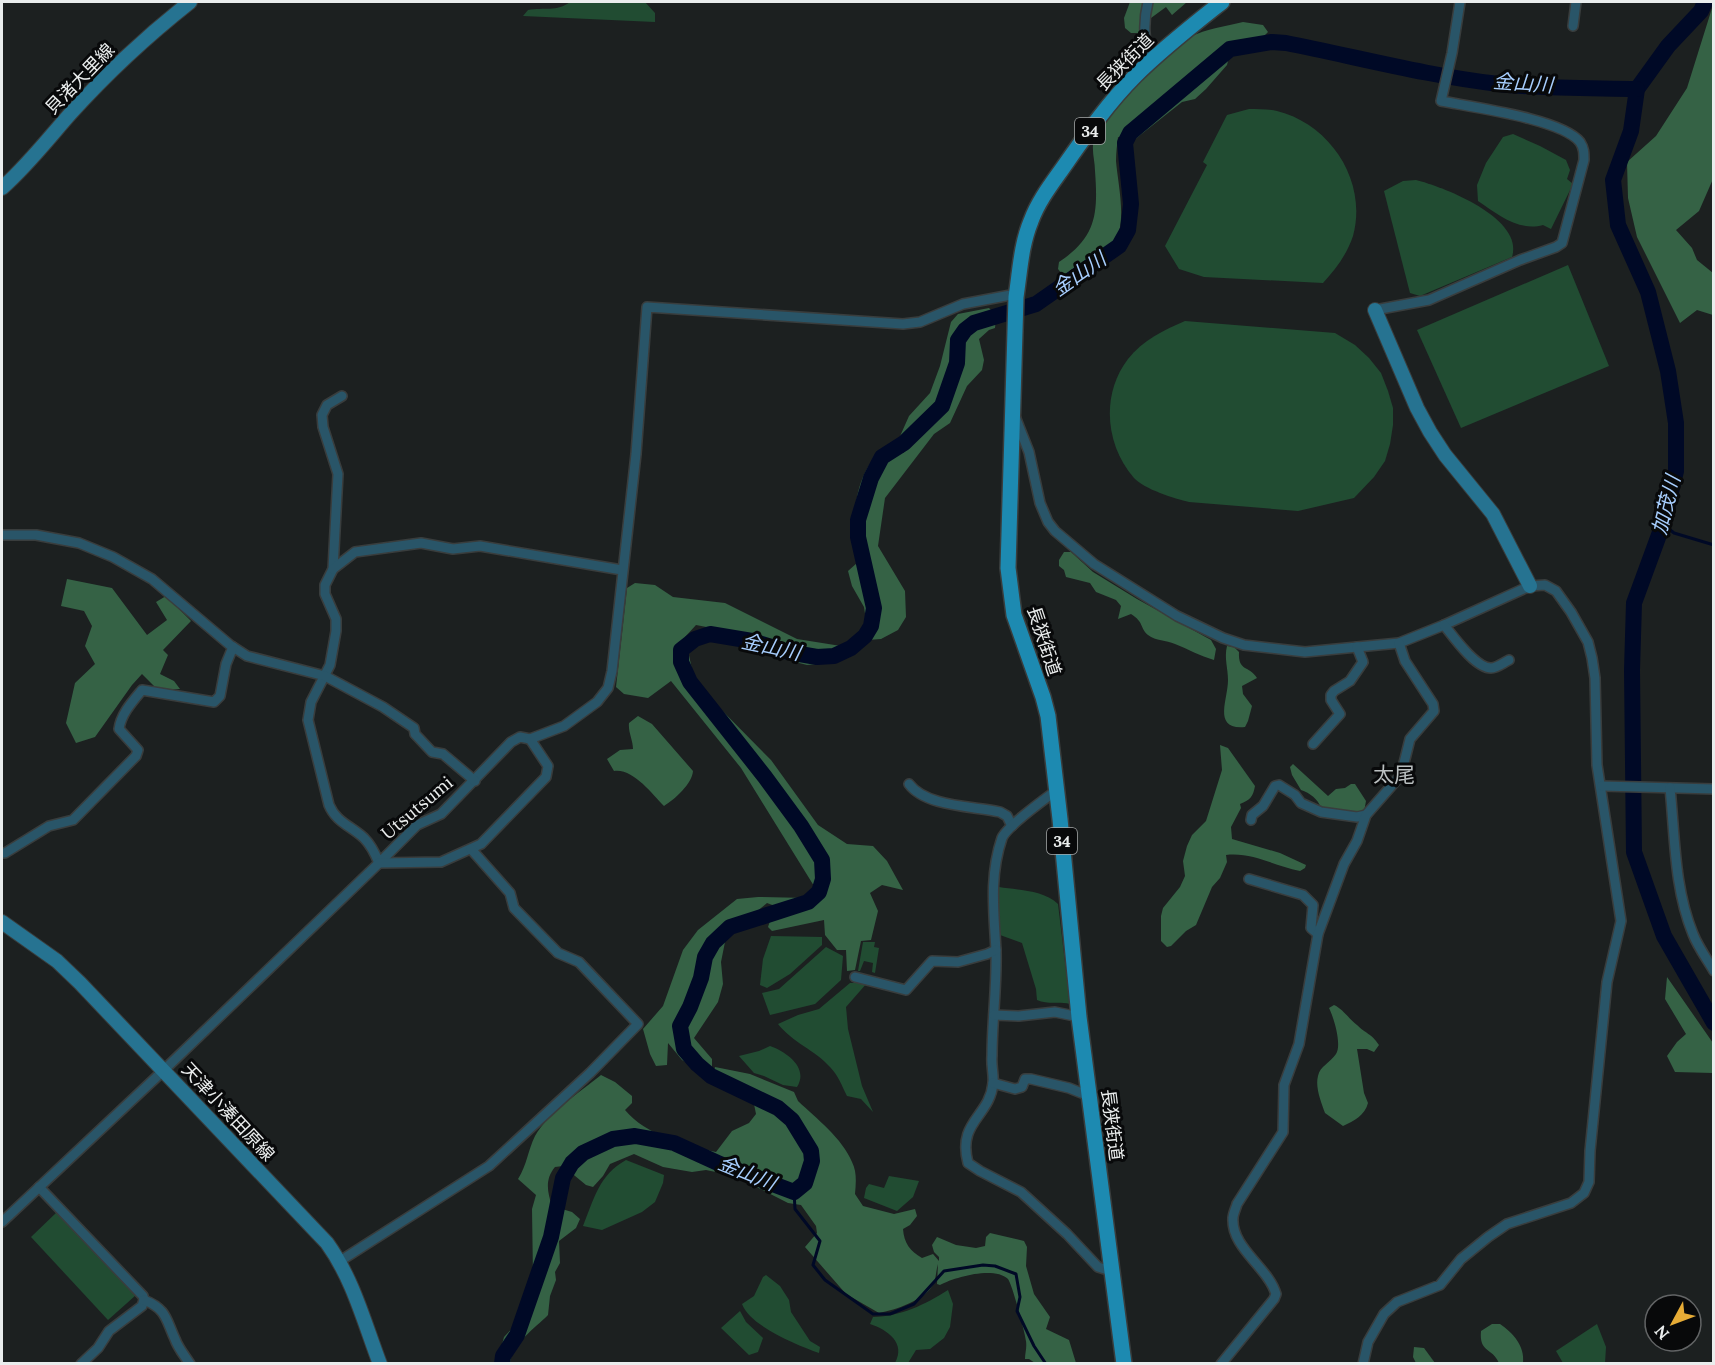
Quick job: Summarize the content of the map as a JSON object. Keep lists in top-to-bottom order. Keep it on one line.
{"streets":{"main road":["長狭街道","貝渚大里線","34","天津小湊田原線"],"street":["Utsutsumi"]},"crossings":[["長狭街道","Utsutsumi"],["Utsutsumi","天津小湊田原線"]],"districts":["太尾"],"water":["金山川","加茂川"],"north":"bottom left"}
